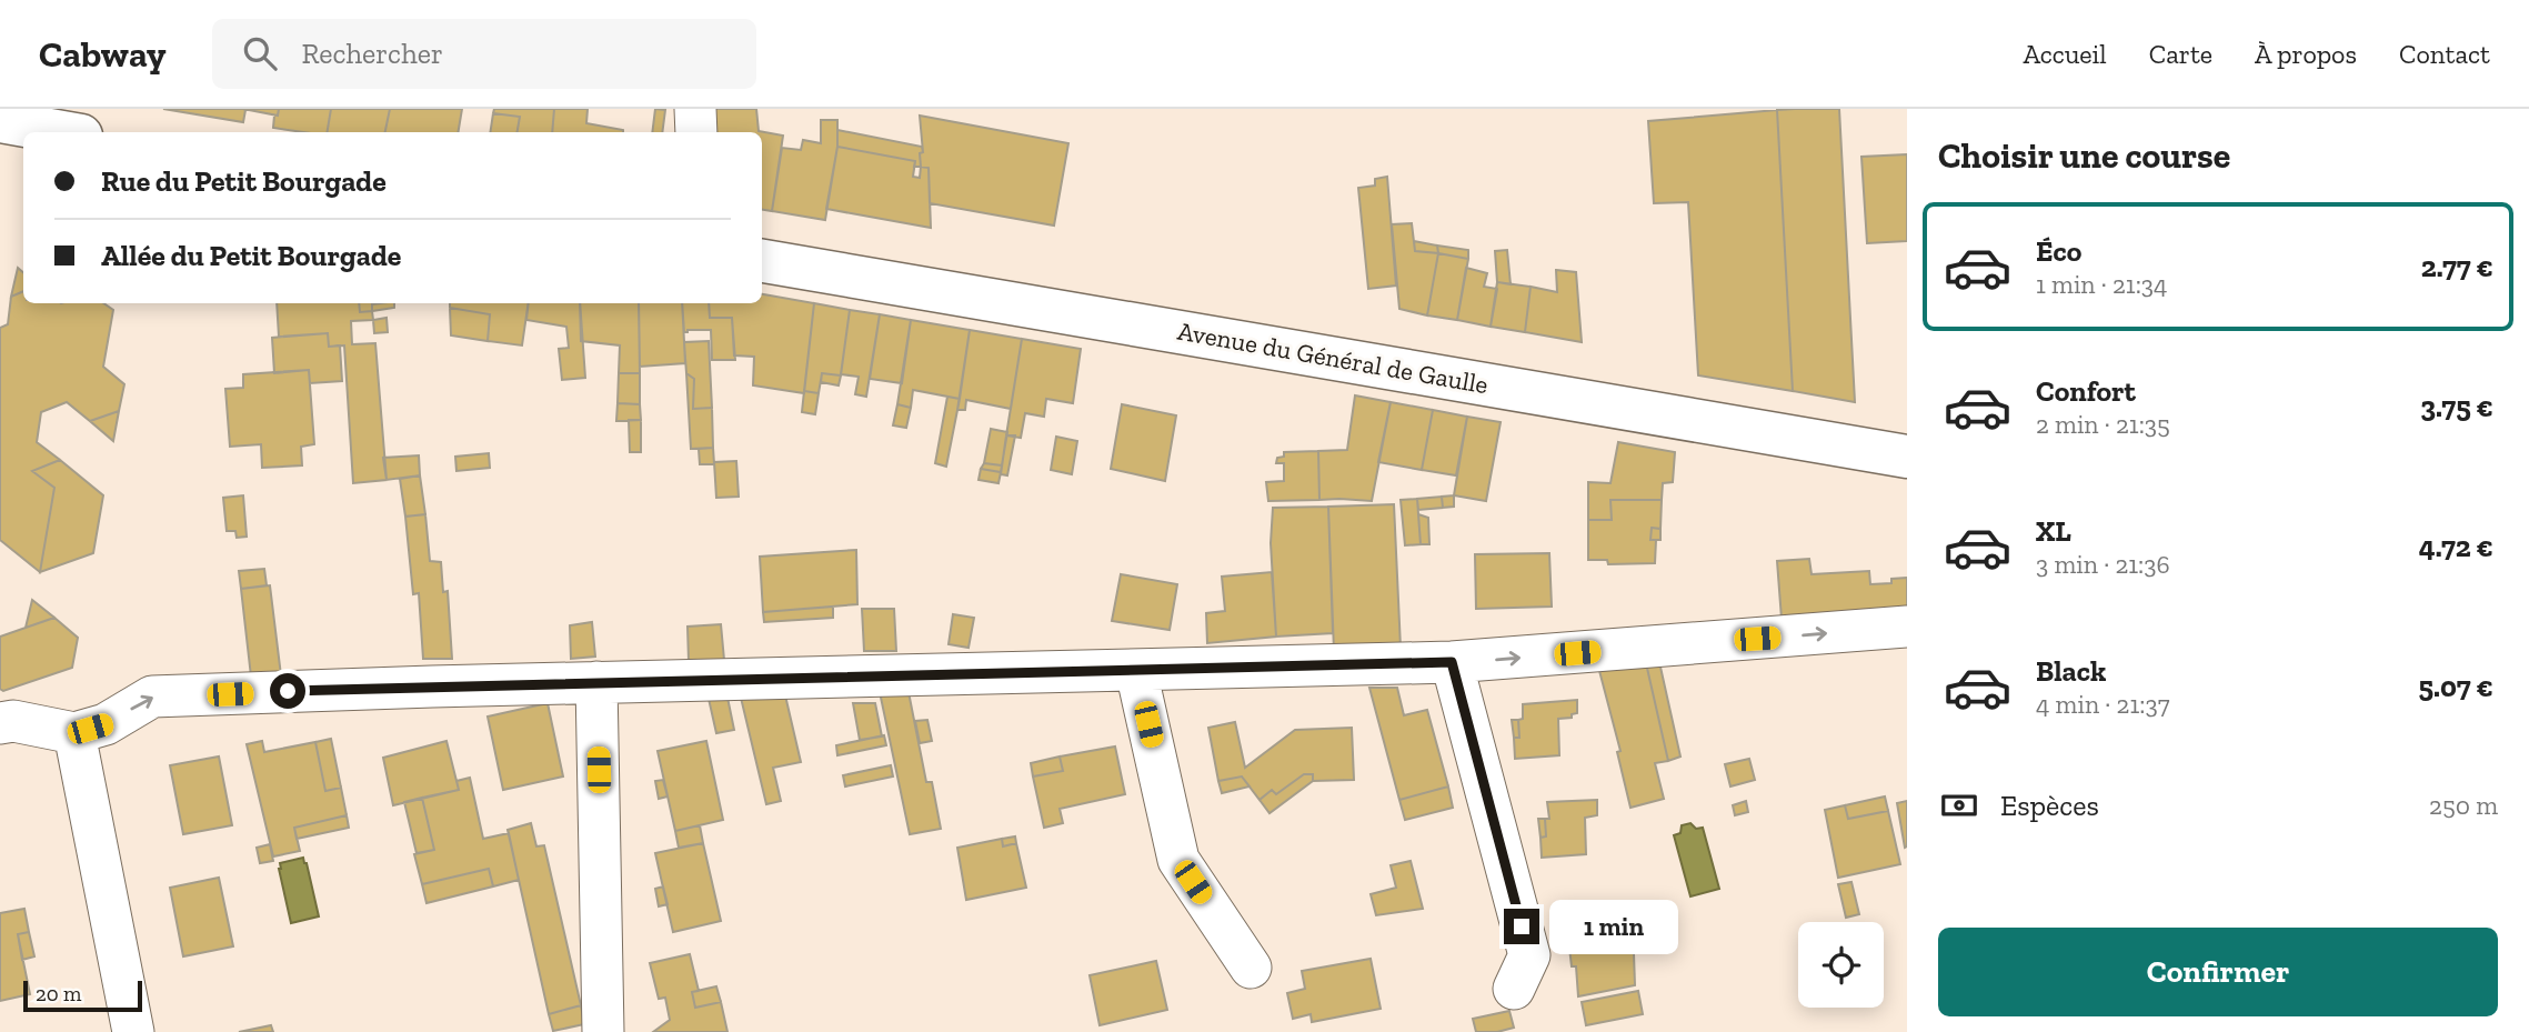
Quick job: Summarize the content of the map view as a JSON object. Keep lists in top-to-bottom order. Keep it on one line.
{"streets":{"main road":["Avenue du Général de Gaulle"]},"scale_bar":"20 m","page":{"header":"Cabway","search":"Rechercher","nav":["Accueil","Carte","À propos","Contact"],"heading":"Choisir une course","banner":["Rue du Petit Bourgade","Allée du Petit Bourgade"],"list":[{"name":"Éco","note":"1 min · 21:34","value":"2.77 €"},{"name":"Confort","note":"2 min · 21:35","value":"3.75 €"},{"name":"XL","note":"3 min · 21:36","value":"4.72 €"},{"name":"Black","note":"4 min · 21:37","value":"5.07 €"}],"pay":["Espèces","250 m"],"bubble":"1 min","buttons":"Confirmer","scale":"20 m"}}
